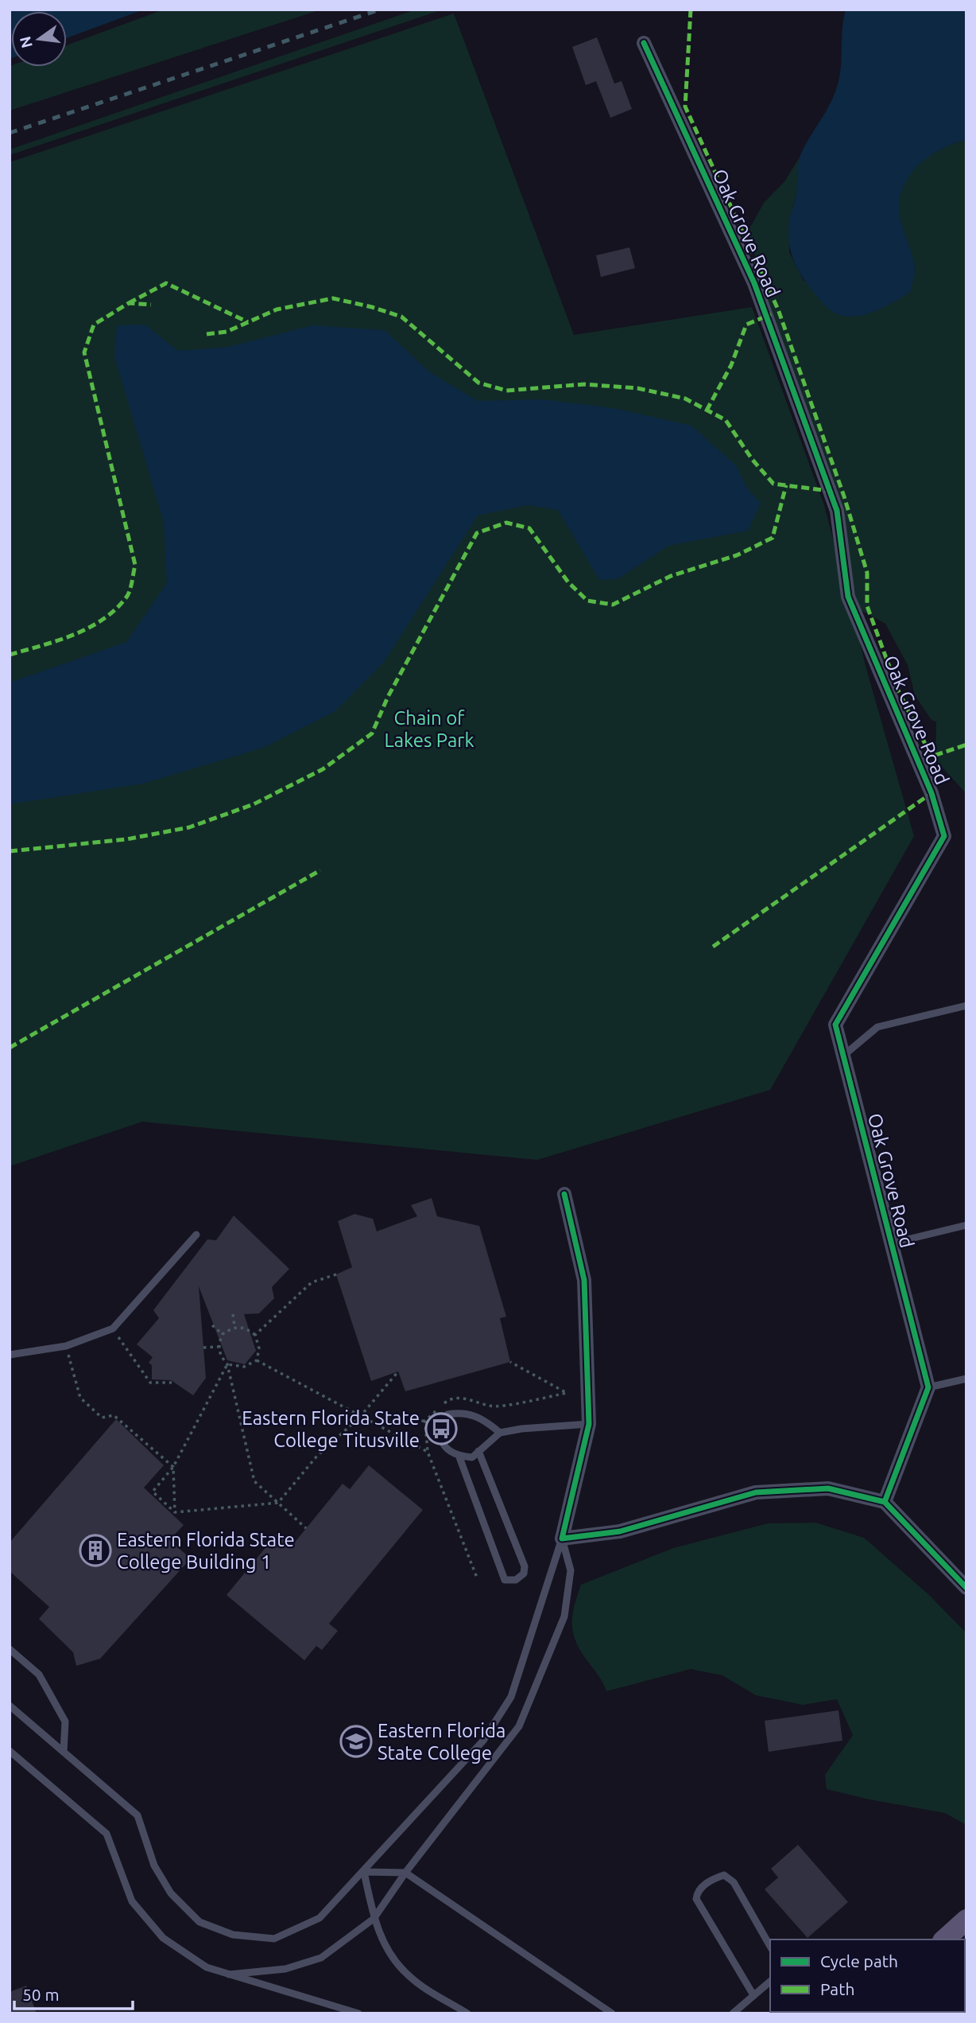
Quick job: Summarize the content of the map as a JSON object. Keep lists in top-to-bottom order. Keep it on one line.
{"streets":{"street":["Oak Grove Road"]},"parks":["Chain of Lakes Park"],"places":{"bus stop":["Eastern Florida State College Titusville"],"building":["Eastern Florida State College Building 1"],"school or university":["Eastern Florida State College"]},"legend":["Cycle path","Path"],"scale_bar":"50 m","north":"left"}
